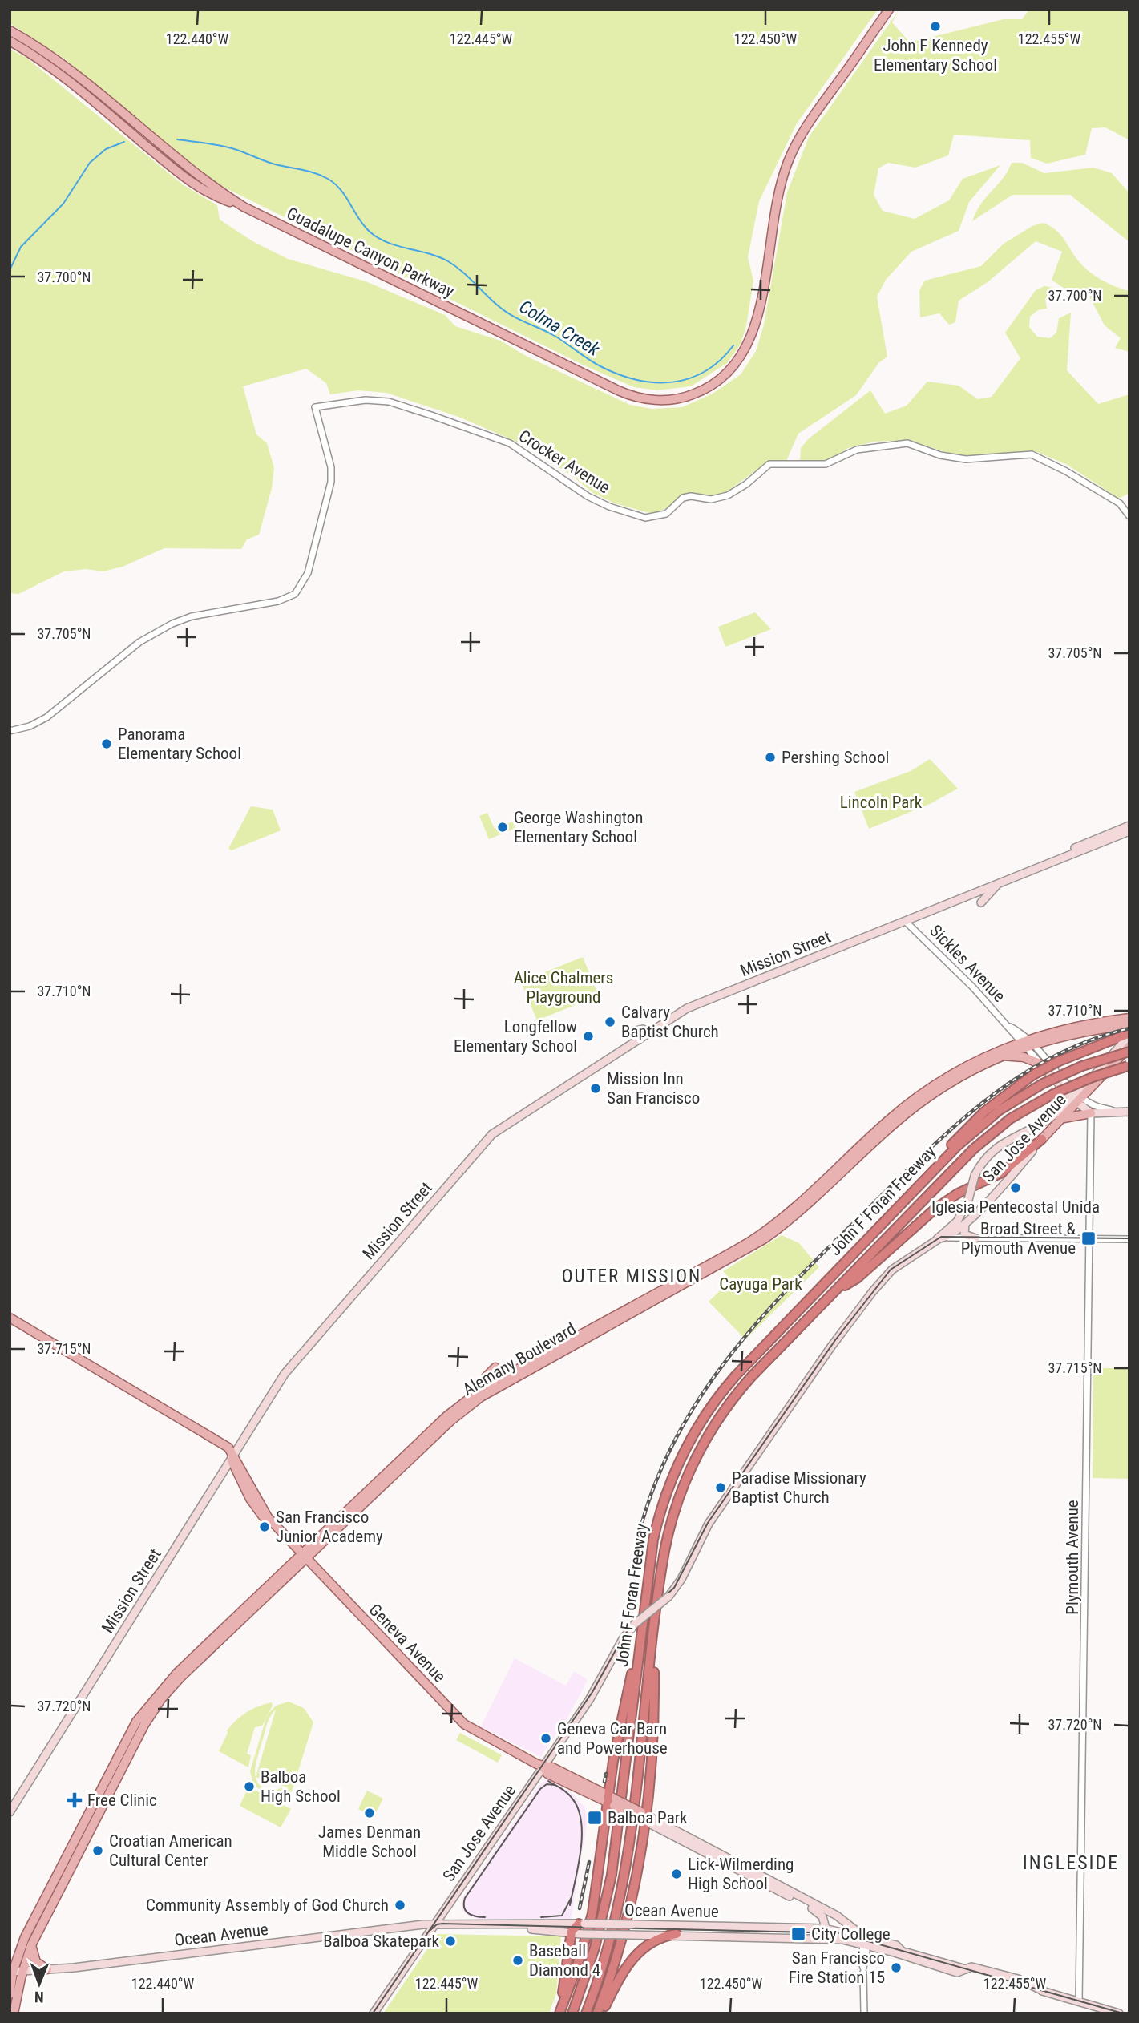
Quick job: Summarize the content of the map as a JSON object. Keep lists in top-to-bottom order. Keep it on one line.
{"streets":{"highway":["John F Foran Freeway"],"main road":["Guadalupe Canyon Parkway","Mission Street","Sickles Avenue","San Jose Avenue","Alemany Boulevard","Geneva Avenue","Ocean Avenue"],"street":["Crocker Avenue","Plymouth Avenue"]},"crossings":[["Mission Street","Sickles Avenue"],["Mission Street","Geneva Avenue"],["Sickles Avenue","San Jose Avenue"],["Sickles Avenue","Alemany Boulevard"],["San Jose Avenue","Geneva Avenue"],["San Jose Avenue","Ocean Avenue"],["Alemany Boulevard","Geneva Avenue"],["Alemany Boulevard","Ocean Avenue"],["Plymouth Avenue","Ocean Avenue"],["Geneva Avenue","Ocean Avenue"]],"districts":["OUTER MISSION","INGLESIDE"],"water":["Colma Creek"],"parks":["Lincoln Park","Alice Chalmers Playground","Cayuga Park"],"places":{"other":["John F Kennedy Elementary School","Panorama Elementary School","Pershing School","George Washington Elementary School","Calvary Baptist Church","Longfellow Elementary School","Mission Inn San Francisco","Iglesia Pentecostal Unida","Paradise Missionary Baptist Church","San Francisco Junior Academy","Geneva Car Barn and Powerhouse","Balboa High School","James Denman Middle School","Croatian American Cultural Center","Lick-Wilmerding High School","Community Assembly of God Church","Balboa Skatepark","Baseball Diamond 4","San Francisco Fire Station 15"],"transit":["Broad Street & Plymouth Avenue","Balboa Park","City College"],"health":["Free Clinic"]},"north":"bottom","coordinates":["122.440°W","122.445°W","122.450°W","122.455°W","37.700°N","37.705°N","37.710°N","37.715°N","37.720°N"]}
